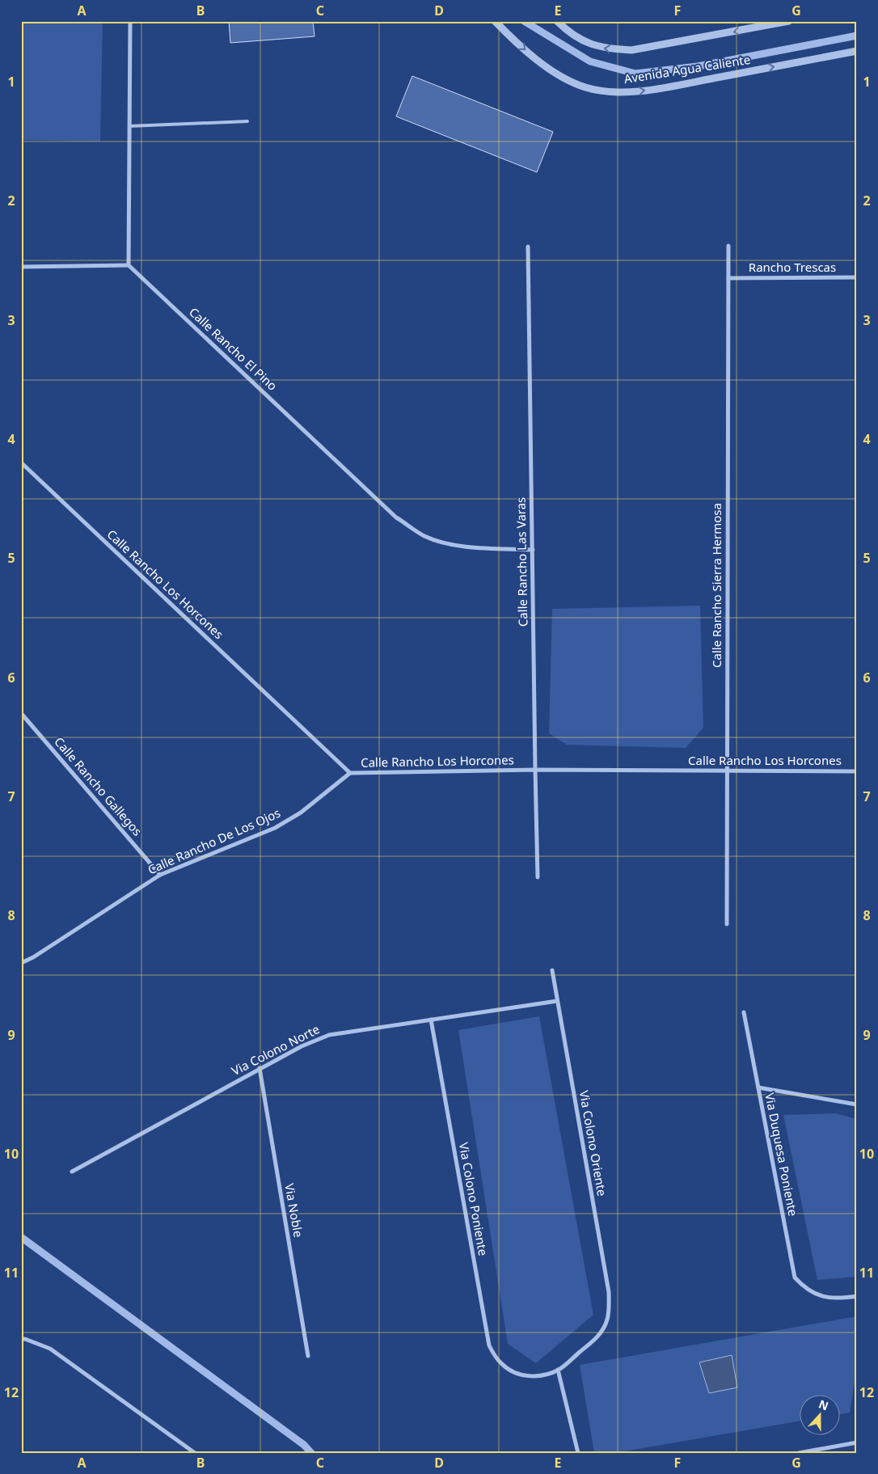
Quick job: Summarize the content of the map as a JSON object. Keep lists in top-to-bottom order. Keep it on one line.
{"streets":{"street":["Avenida Agua Caliente","Rancho Trescas","Calle Rancho El Pino","Calle Rancho Las Varas","Calle Rancho Los Horcones","Calle Rancho Sierra Hermosa","Calle Rancho Gallegos","Calle Rancho De Los Ojos","Via Colono Norte","Via Colono Oriente","Via Duquesa Poniente","Via Colono Poniente","Via Noble"]},"crossings":[["Rancho Trescas","Calle Rancho Sierra Hermosa"],["Calle Rancho El Pino","Calle Rancho Las Varas"],["Calle Rancho Las Varas","Calle Rancho Los Horcones"],["Calle Rancho Los Horcones","Calle Rancho Sierra Hermosa"],["Calle Rancho Los Horcones","Calle Rancho De Los Ojos"],["Calle Rancho Gallegos","Calle Rancho De Los Ojos"],["Via Colono Norte","Via Colono Oriente"],["Via Colono Norte","Via Colono Poniente"],["Via Colono Norte","Via Noble"],["Via Colono Oriente","Via Colono Poniente"]],"north":"top","grid":{"columns":["A","B","C","D","E","F","G"],"rows":["1","2","3","4","5","6","7","8","9","10","11","12"]}}
